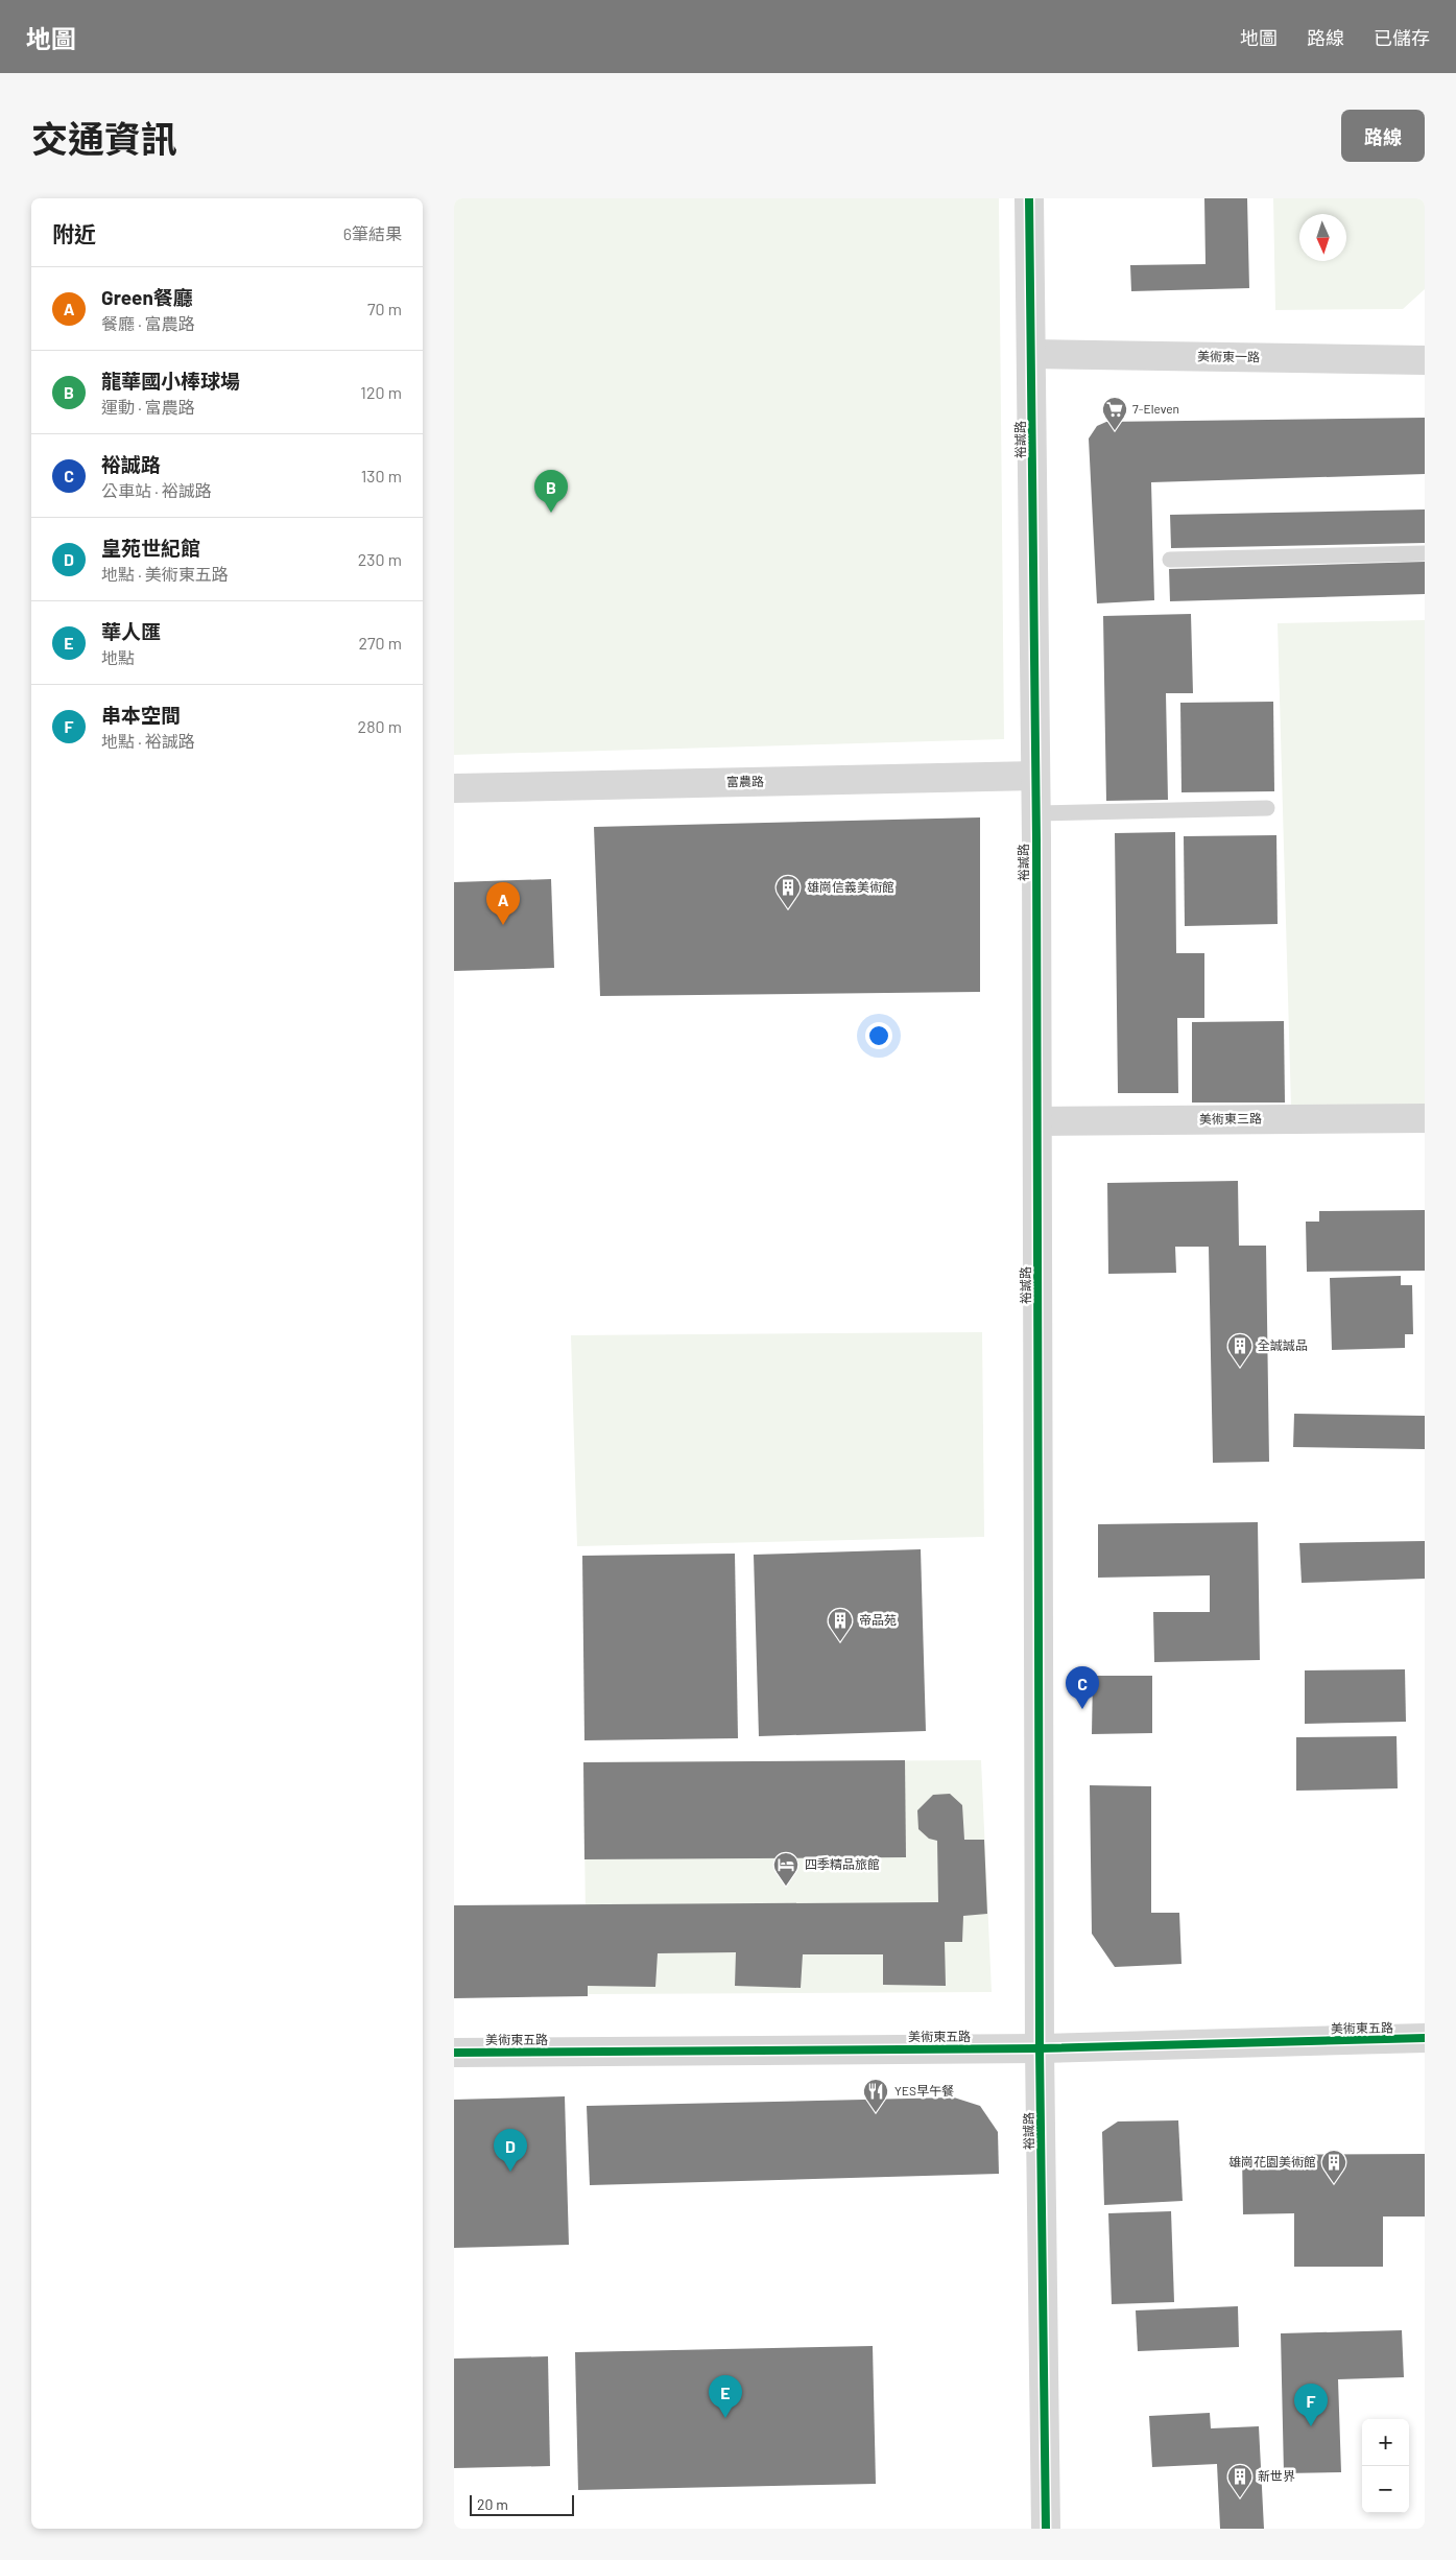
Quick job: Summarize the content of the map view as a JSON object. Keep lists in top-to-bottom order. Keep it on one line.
{"streets":{"street":["美術東一路","裕誠路","富農路","美術東三路","美術東五路"]},"crossings":[["美術東一路","裕誠路"],["裕誠路","富農路"],["裕誠路","美術東三路"],["裕誠路","美術東五路"]],"places":{"supermarket":["7-Eleven"],"building":["雄崗信義美術館","全誠誠品","帝品苑","雄崗花園美術館","新世界"],"hotel":["四季精品旅館"],"restaurant":["YES早午餐"]},"scale_bar":"20 m","north":"bottom","page":{"header":"地圖","nav":["地圖","路線","已儲存"],"title":"交通資訊","buttons":"路線","heading":["附近","6筆結果"],"list":[{"mark":"A","name":"Green餐廳","note":"餐廳 · 富農路","value":"70 m"},{"mark":"B","name":"龍華國小棒球場","note":"運動 · 富農路","value":"120 m"},{"mark":"C","name":"裕誠路","note":"公車站 · 裕誠路","value":"130 m"},{"mark":"D","name":"皇苑世紀館","note":"地點 · 美術東五路","value":"230 m"},{"mark":"E","name":"華人匯","note":"地點","value":"270 m"},{"mark":"F","name":"串本空間","note":"地點 · 裕誠路","value":"280 m"}],"pins":["B","A","C","D","E","F"],"map_buttons":["+","−"],"scale":"20 m"}}
